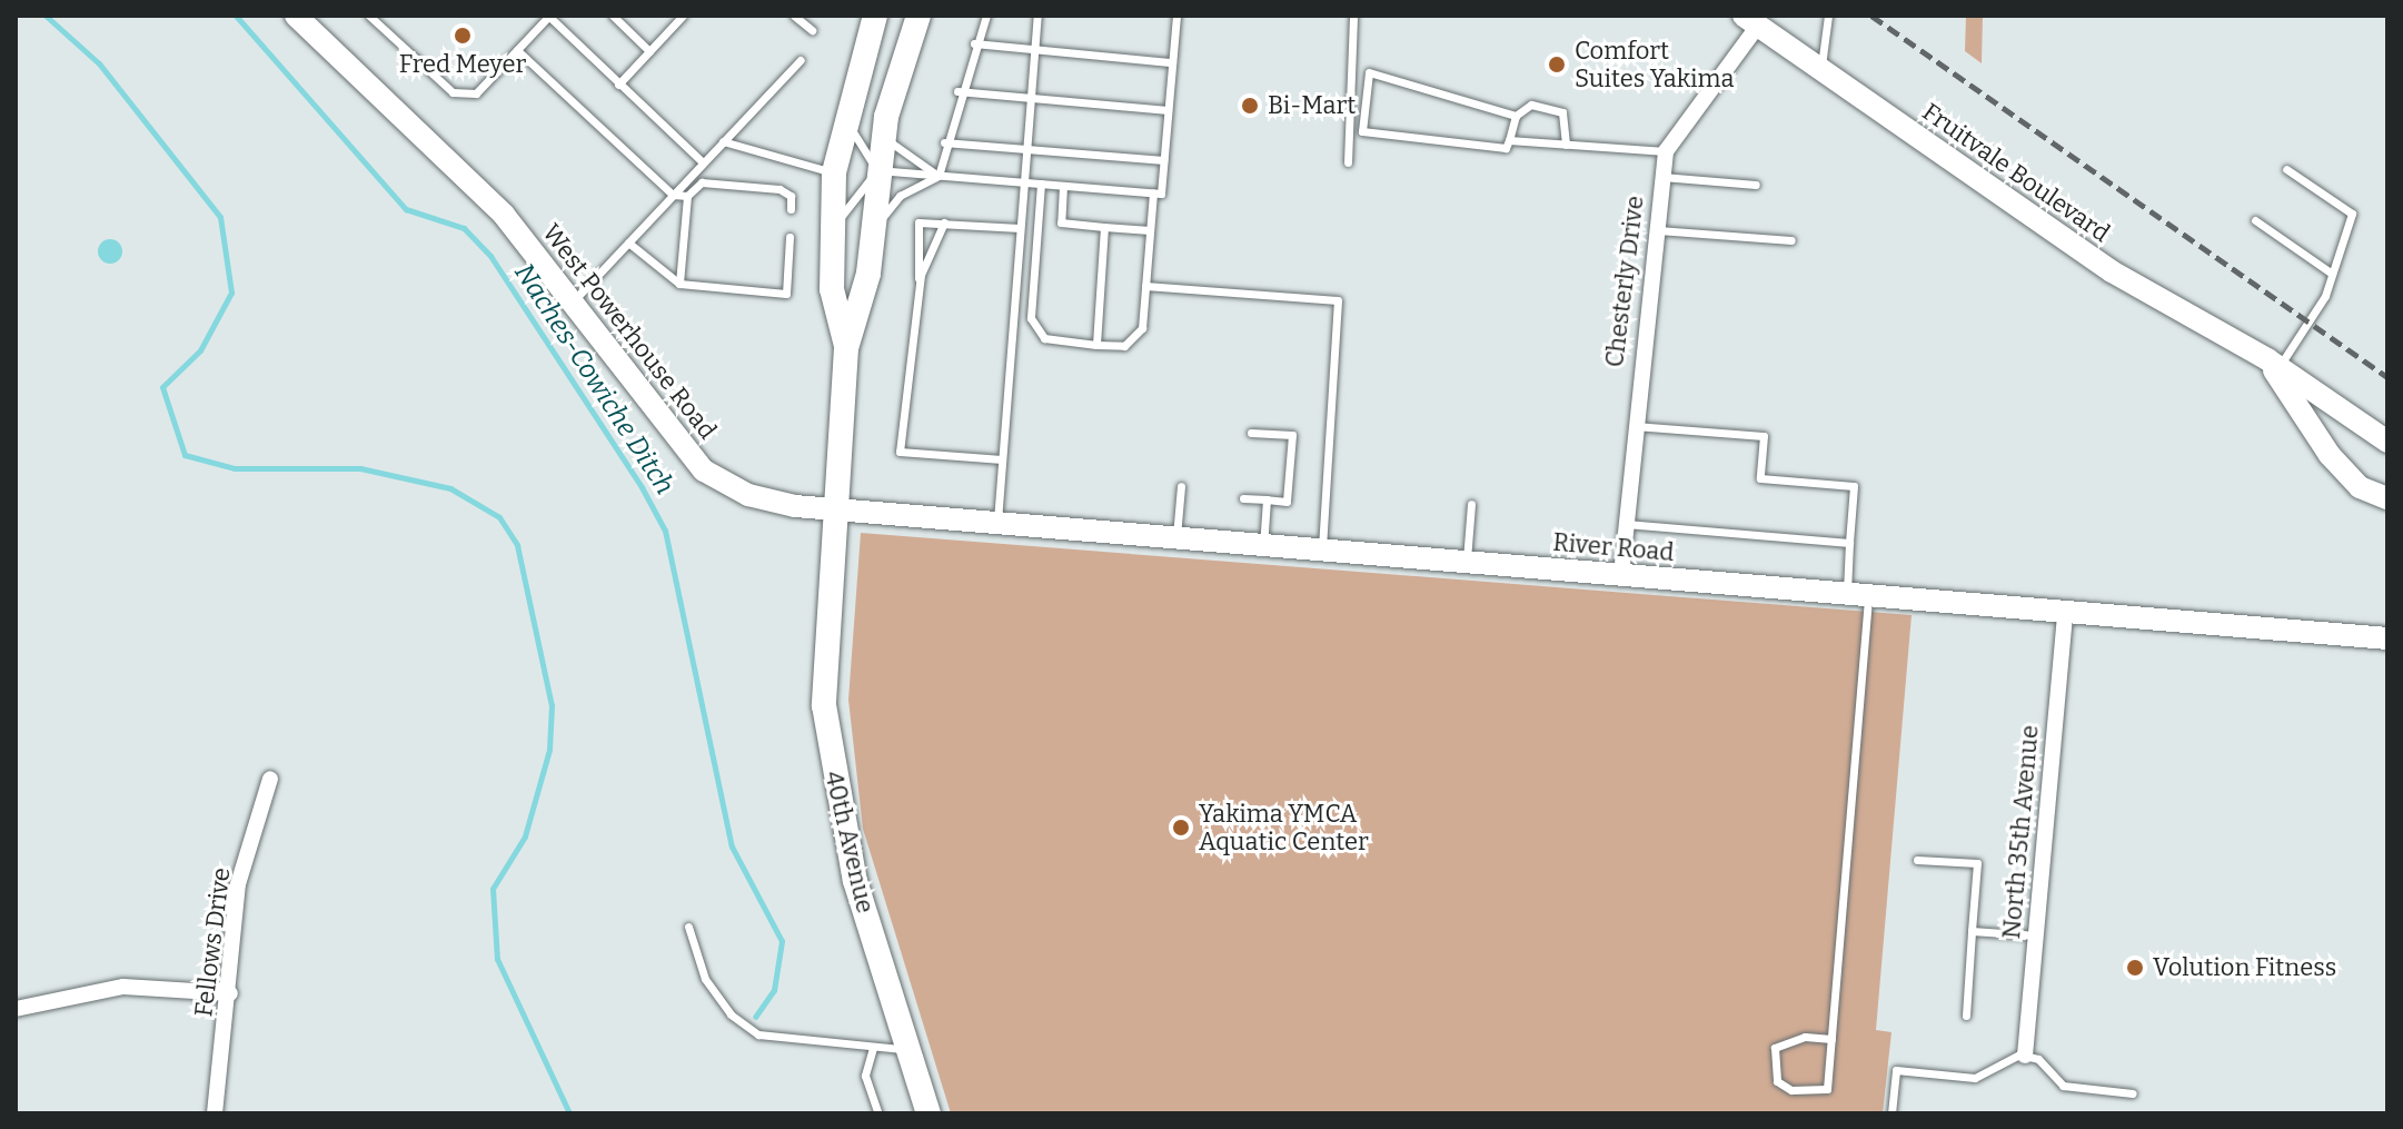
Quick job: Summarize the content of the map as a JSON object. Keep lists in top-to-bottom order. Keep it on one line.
{"streets":{"main road":["Fruitvale Boulevard","West Powerhouse Road","River Road","40th Avenue"],"street":["Chesterly Drive","North 35th Avenue","Fellows Drive"]},"crossings":[["Fruitvale Boulevard","Chesterly Drive"],["Chesterly Drive","River Road"],["West Powerhouse Road","River Road"],["West Powerhouse Road","40th Avenue"],["River Road","North 35th Avenue"],["River Road","40th Avenue"]],"water":["Naches-Cowiche Ditch"],"places":["Fred Meyer","Comfort Suites Yakima","Bi-Mart","Yakima YMCA Aquatic Center","Volution Fitness"]}
